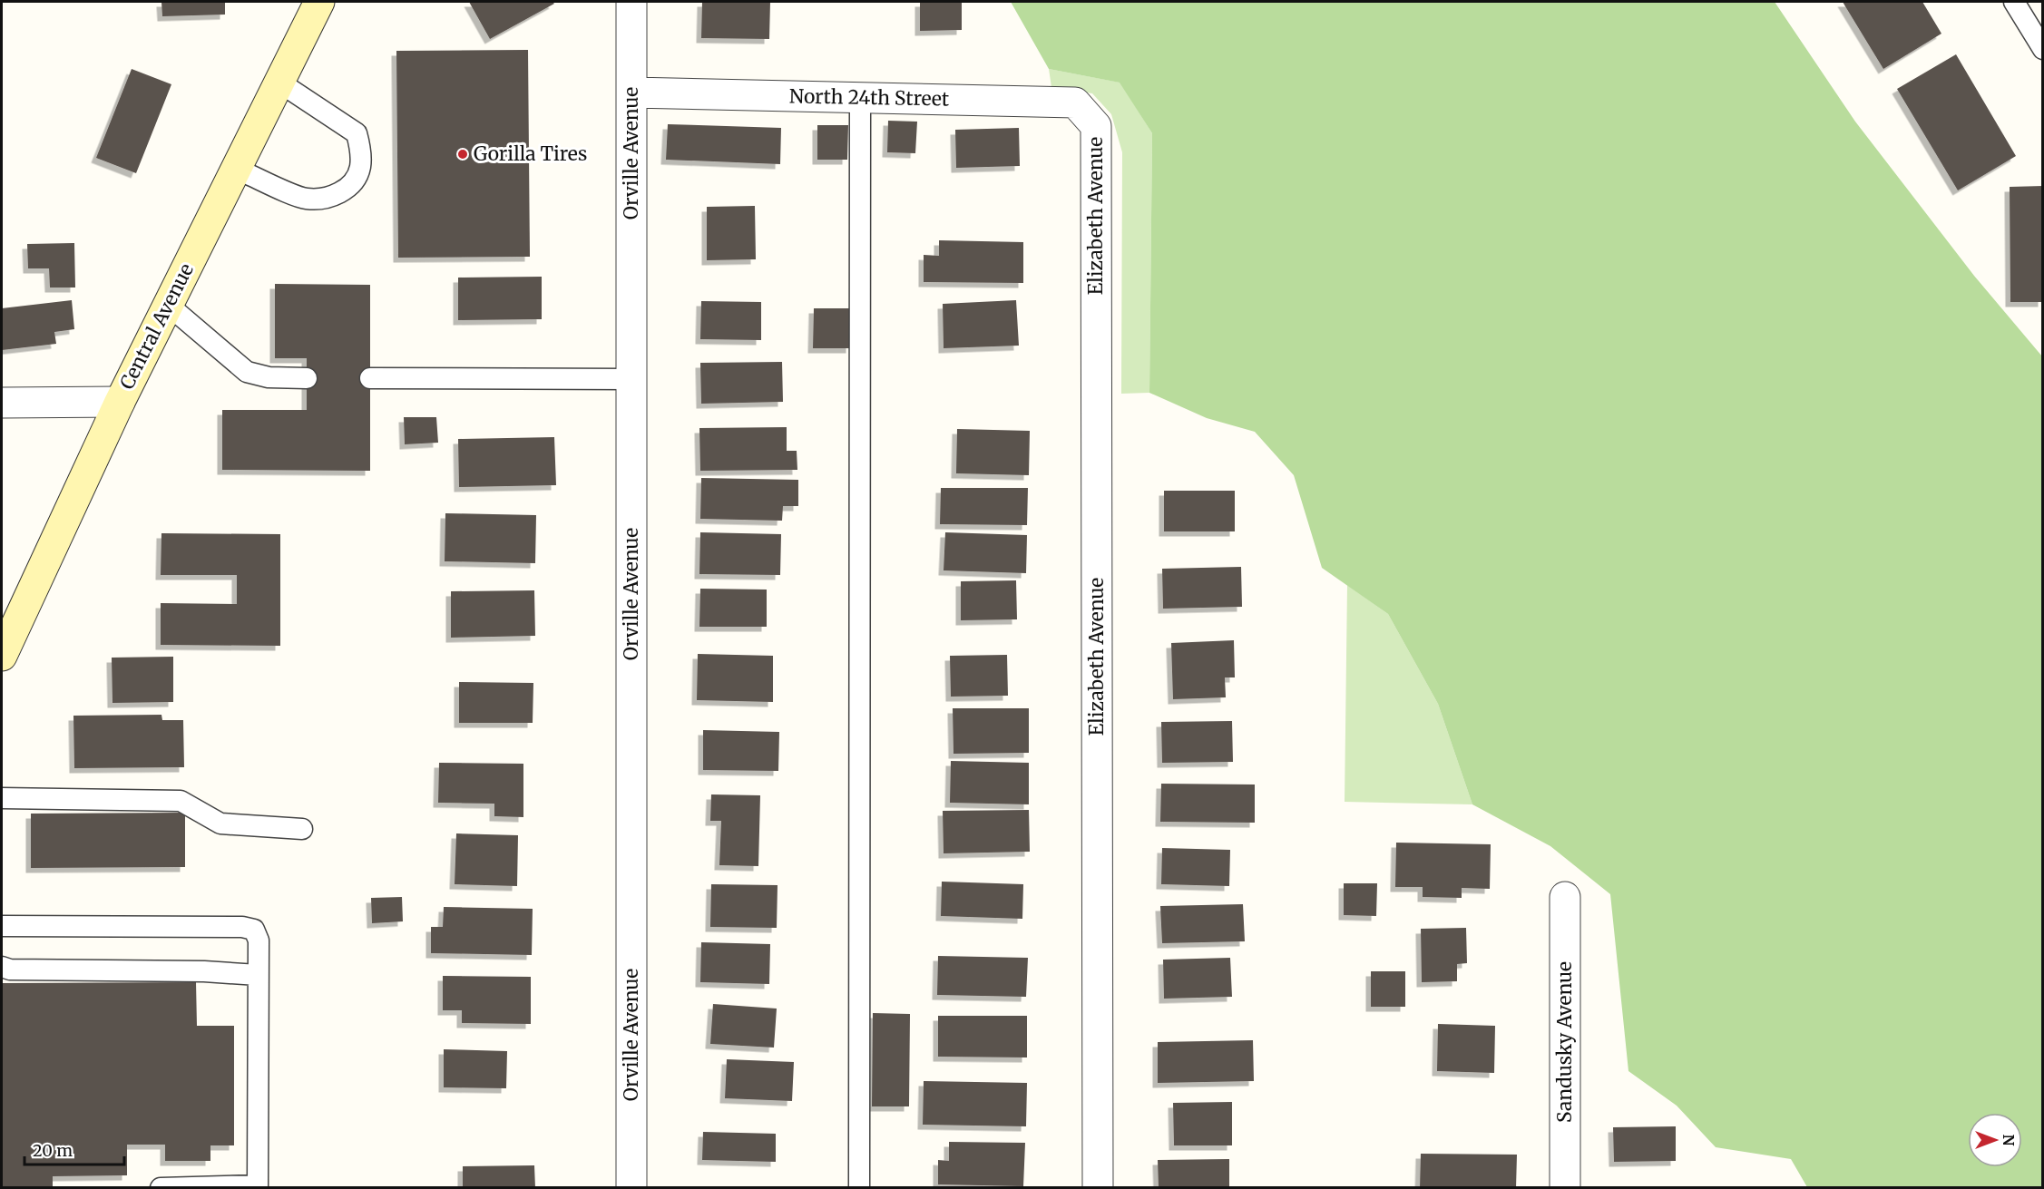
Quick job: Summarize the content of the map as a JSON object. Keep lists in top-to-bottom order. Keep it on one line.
{"streets":{"main road":["Central Avenue"],"street":["North 24th Street","Orville Avenue","Elizabeth Avenue","Sandusky Avenue"]},"crossings":[["North 24th Street","Orville Avenue"],["North 24th Street","Elizabeth Avenue"]],"places":["Gorilla Tires"],"scale_bar":"20 m","north":"right"}
